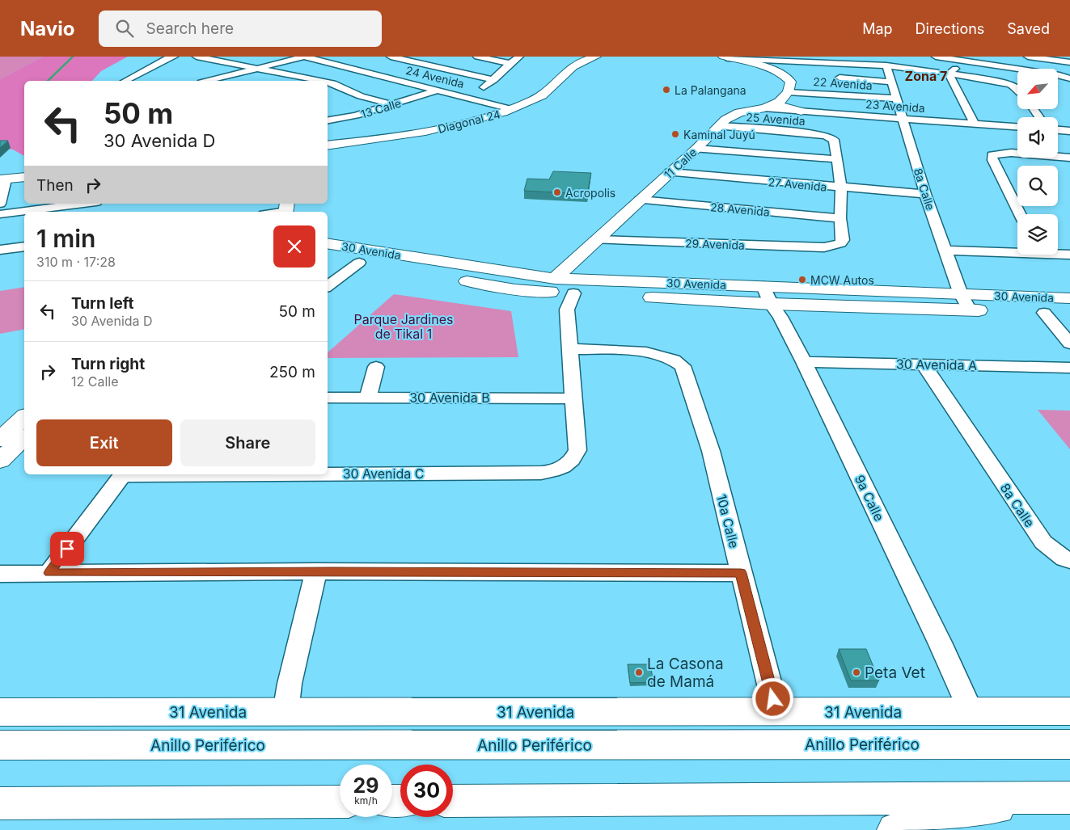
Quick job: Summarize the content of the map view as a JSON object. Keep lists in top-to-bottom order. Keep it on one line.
{"streets":{"main road":["Diagonal 24","11 Calle","30 Avenida","31 Avenida","Anillo Periférico"],"street":["24 Avenida","22 Avenida","23 Avenida","13 Calle","25 Avenida","27 Avenida","8a Calle","28 Avenida","29 Avenida","30 Avenida A","30 Avenida B","30 Avenida C","9a Calle","10a Calle"]},"crossings":[["24 Avenida","13 Calle"],["24 Avenida","Diagonal 24"],["22 Avenida","11 Calle"],["22 Avenida","8a Calle"],["23 Avenida","11 Calle"],["23 Avenida","8a Calle"],["25 Avenida","11 Calle"],["11 Calle","27 Avenida"],["11 Calle","28 Avenida"],["11 Calle","29 Avenida"],["11 Calle","30 Avenida"],["27 Avenida","8a Calle"],["8a Calle","30 Avenida"],["8a Calle","30 Avenida A"],["28 Avenida","29 Avenida"],["30 Avenida","9a Calle"],["30 Avenida A","9a Calle"],["30 Avenida B","30 Avenida C"],["9a Calle","31 Avenida"],["10a Calle","31 Avenida"]],"districts":["Zona 7"],"parks":["Parque Jardines de Tikal 1"],"places":["La Palangana","Kaminal Juyú","Acropolis","MCW Autos","La Casona de Mamá","Peta Vet"],"north":"bottom left","page":{"header":"Navio","search":"Search here","nav":["Map","Directions","Saved"],"turn":["50 m","30 Avenida D"],"then":"Then","heading":["1 min","310 m · 17:28"],"list":[{"name":"Turn left","note":"30 Avenida D","value":"50 m"},{"name":"Turn right","note":"12 Calle","value":"250 m"}],"buttons":["Exit","Share"],"speed":"29 km/h","limit":"30"}}
